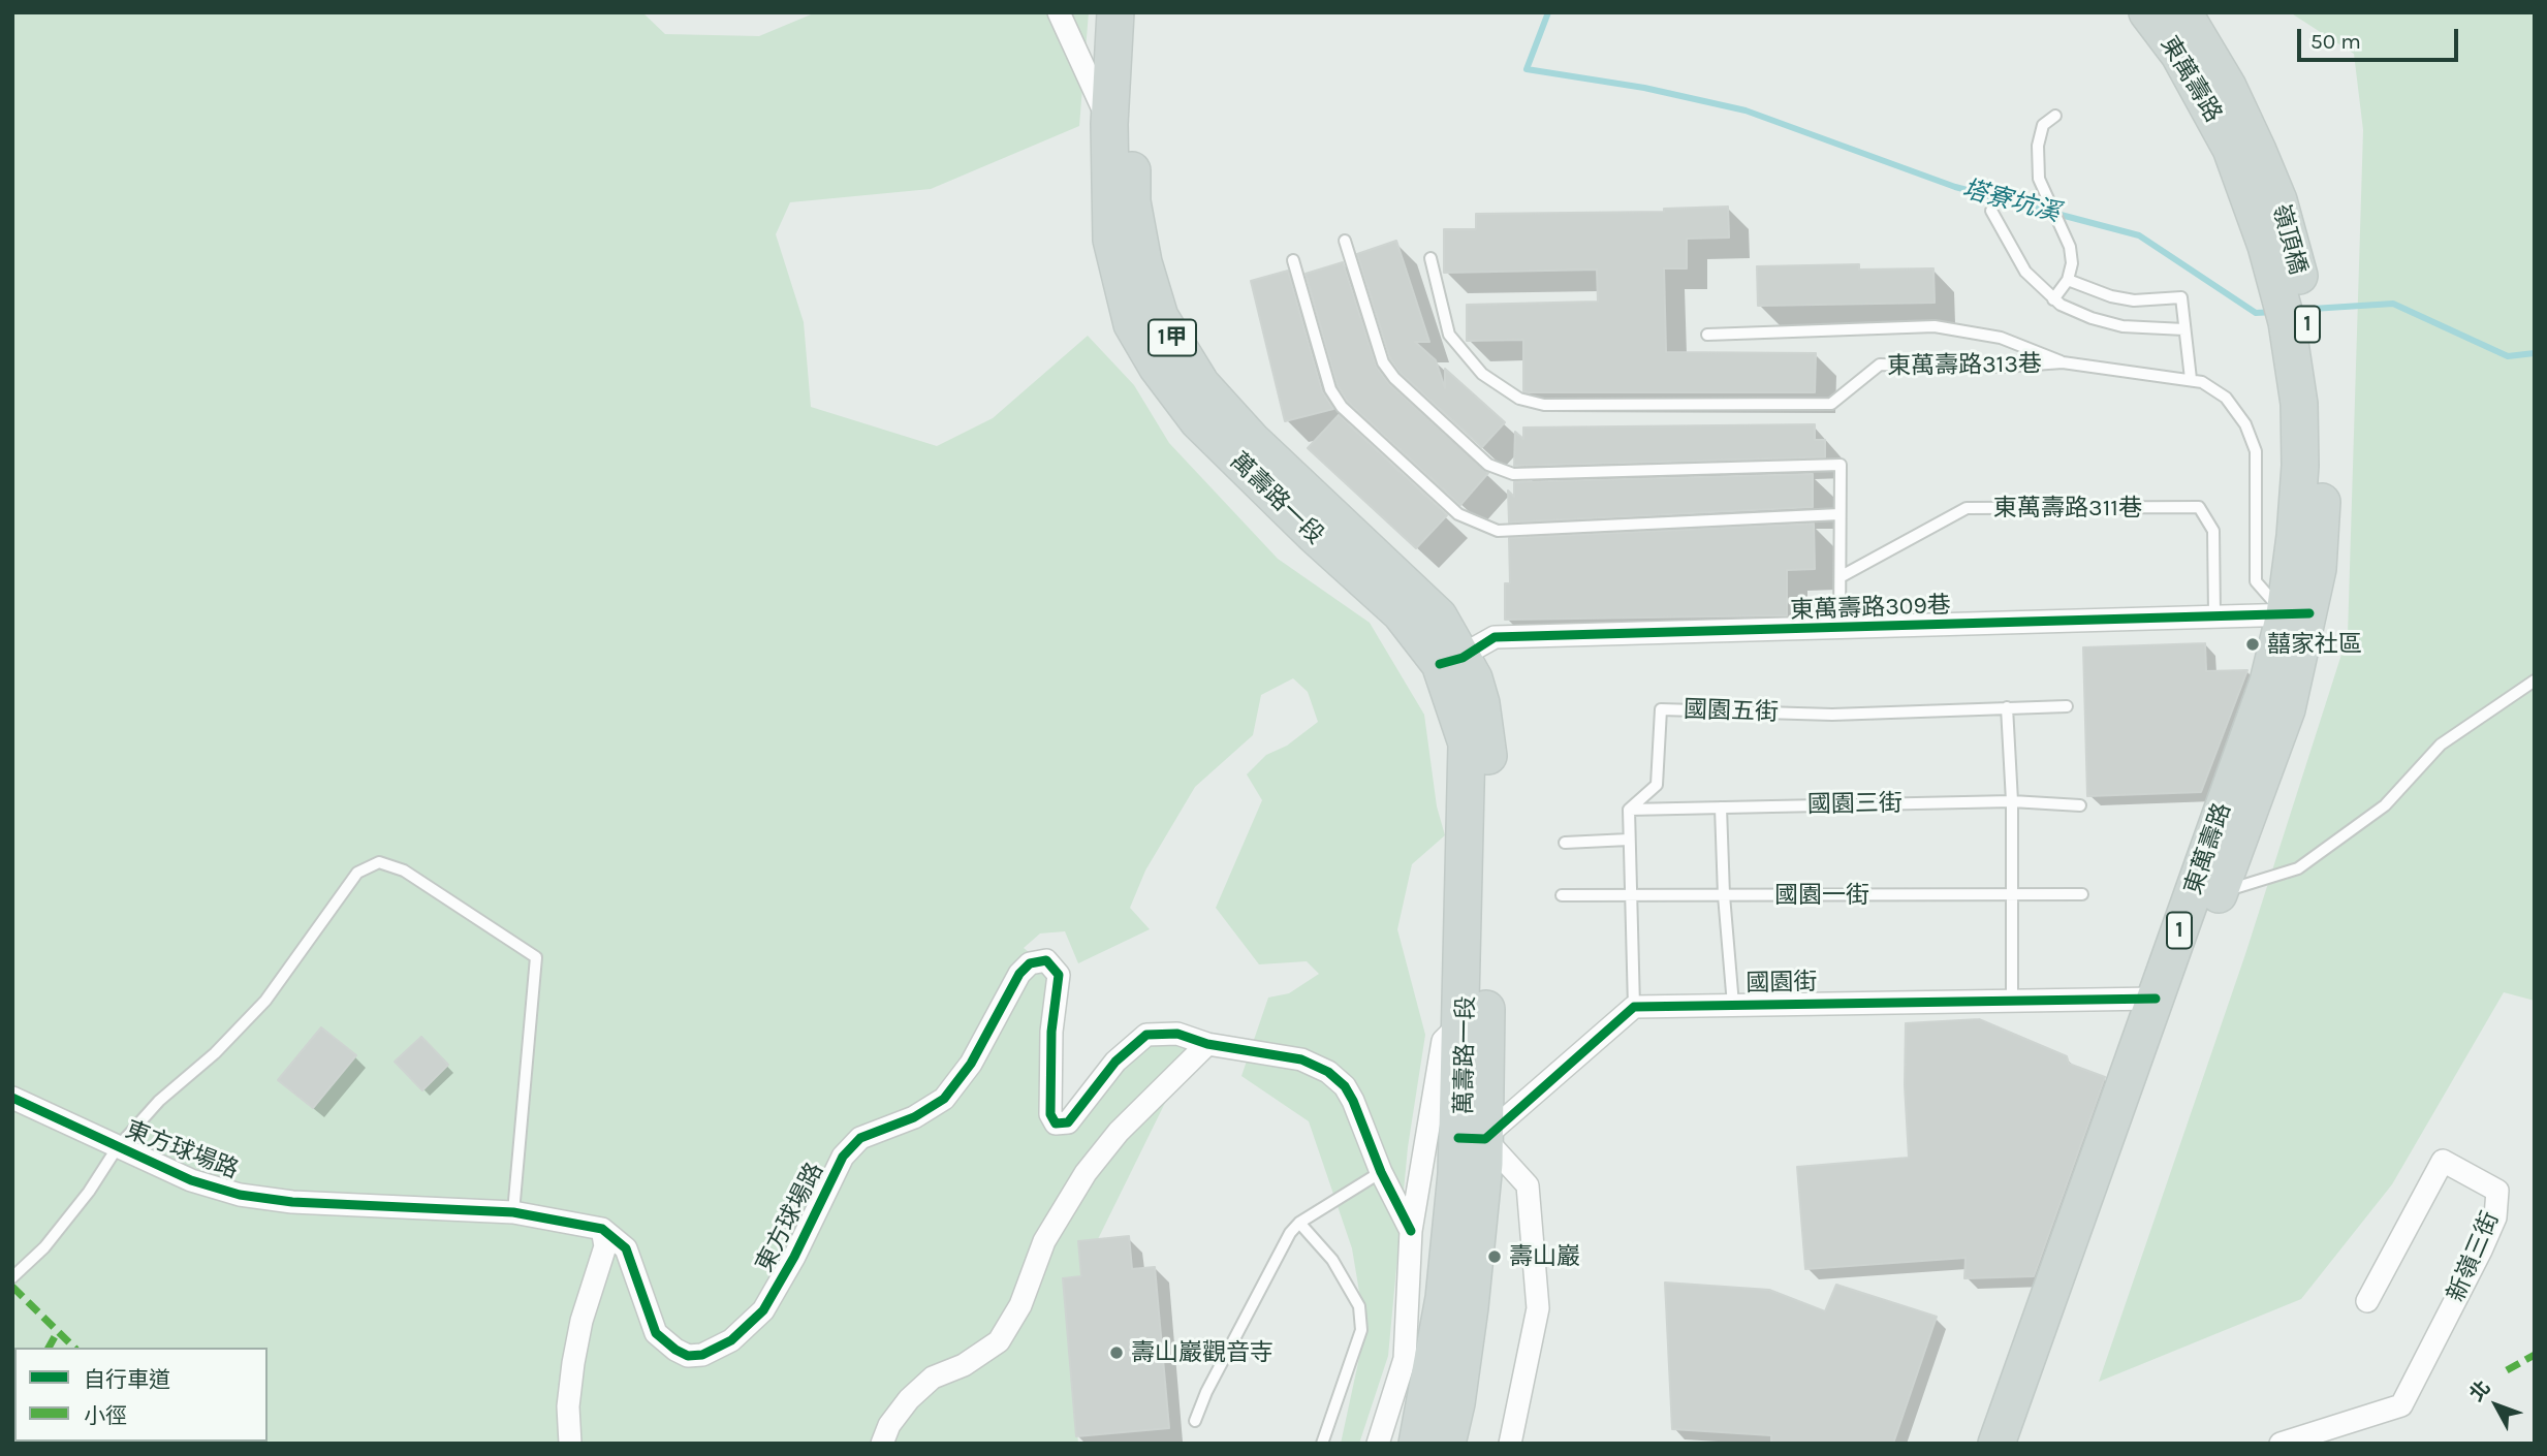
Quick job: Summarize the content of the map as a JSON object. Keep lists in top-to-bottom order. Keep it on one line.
{"streets":{"main road":["東萬壽路","嶺頂橋","1","1甲","萬壽路一段"],"street":["東萬壽路309巷","國園街","東方球場路","新嶺三街"],"lane":["東萬壽路313巷","東萬壽路311巷","國園五街","國園三街","國園一街"]},"crossings":[["東萬壽路","嶺頂橋"],["東萬壽路","東萬壽路313巷"],["東萬壽路","東萬壽路309巷"],["東萬壽路","國園街"],["東萬壽路313巷","東萬壽路309巷"],["萬壽路一段","東萬壽路309巷"],["東萬壽路311巷","東萬壽路309巷"],["國園五街","國園三街"]],"water":["塔寮坑溪"],"places":["囍家社區","壽山巖","壽山巖觀音寺"],"legend":["自行車道","小徑"],"scale_bar":"50 m","north":"top left"}
